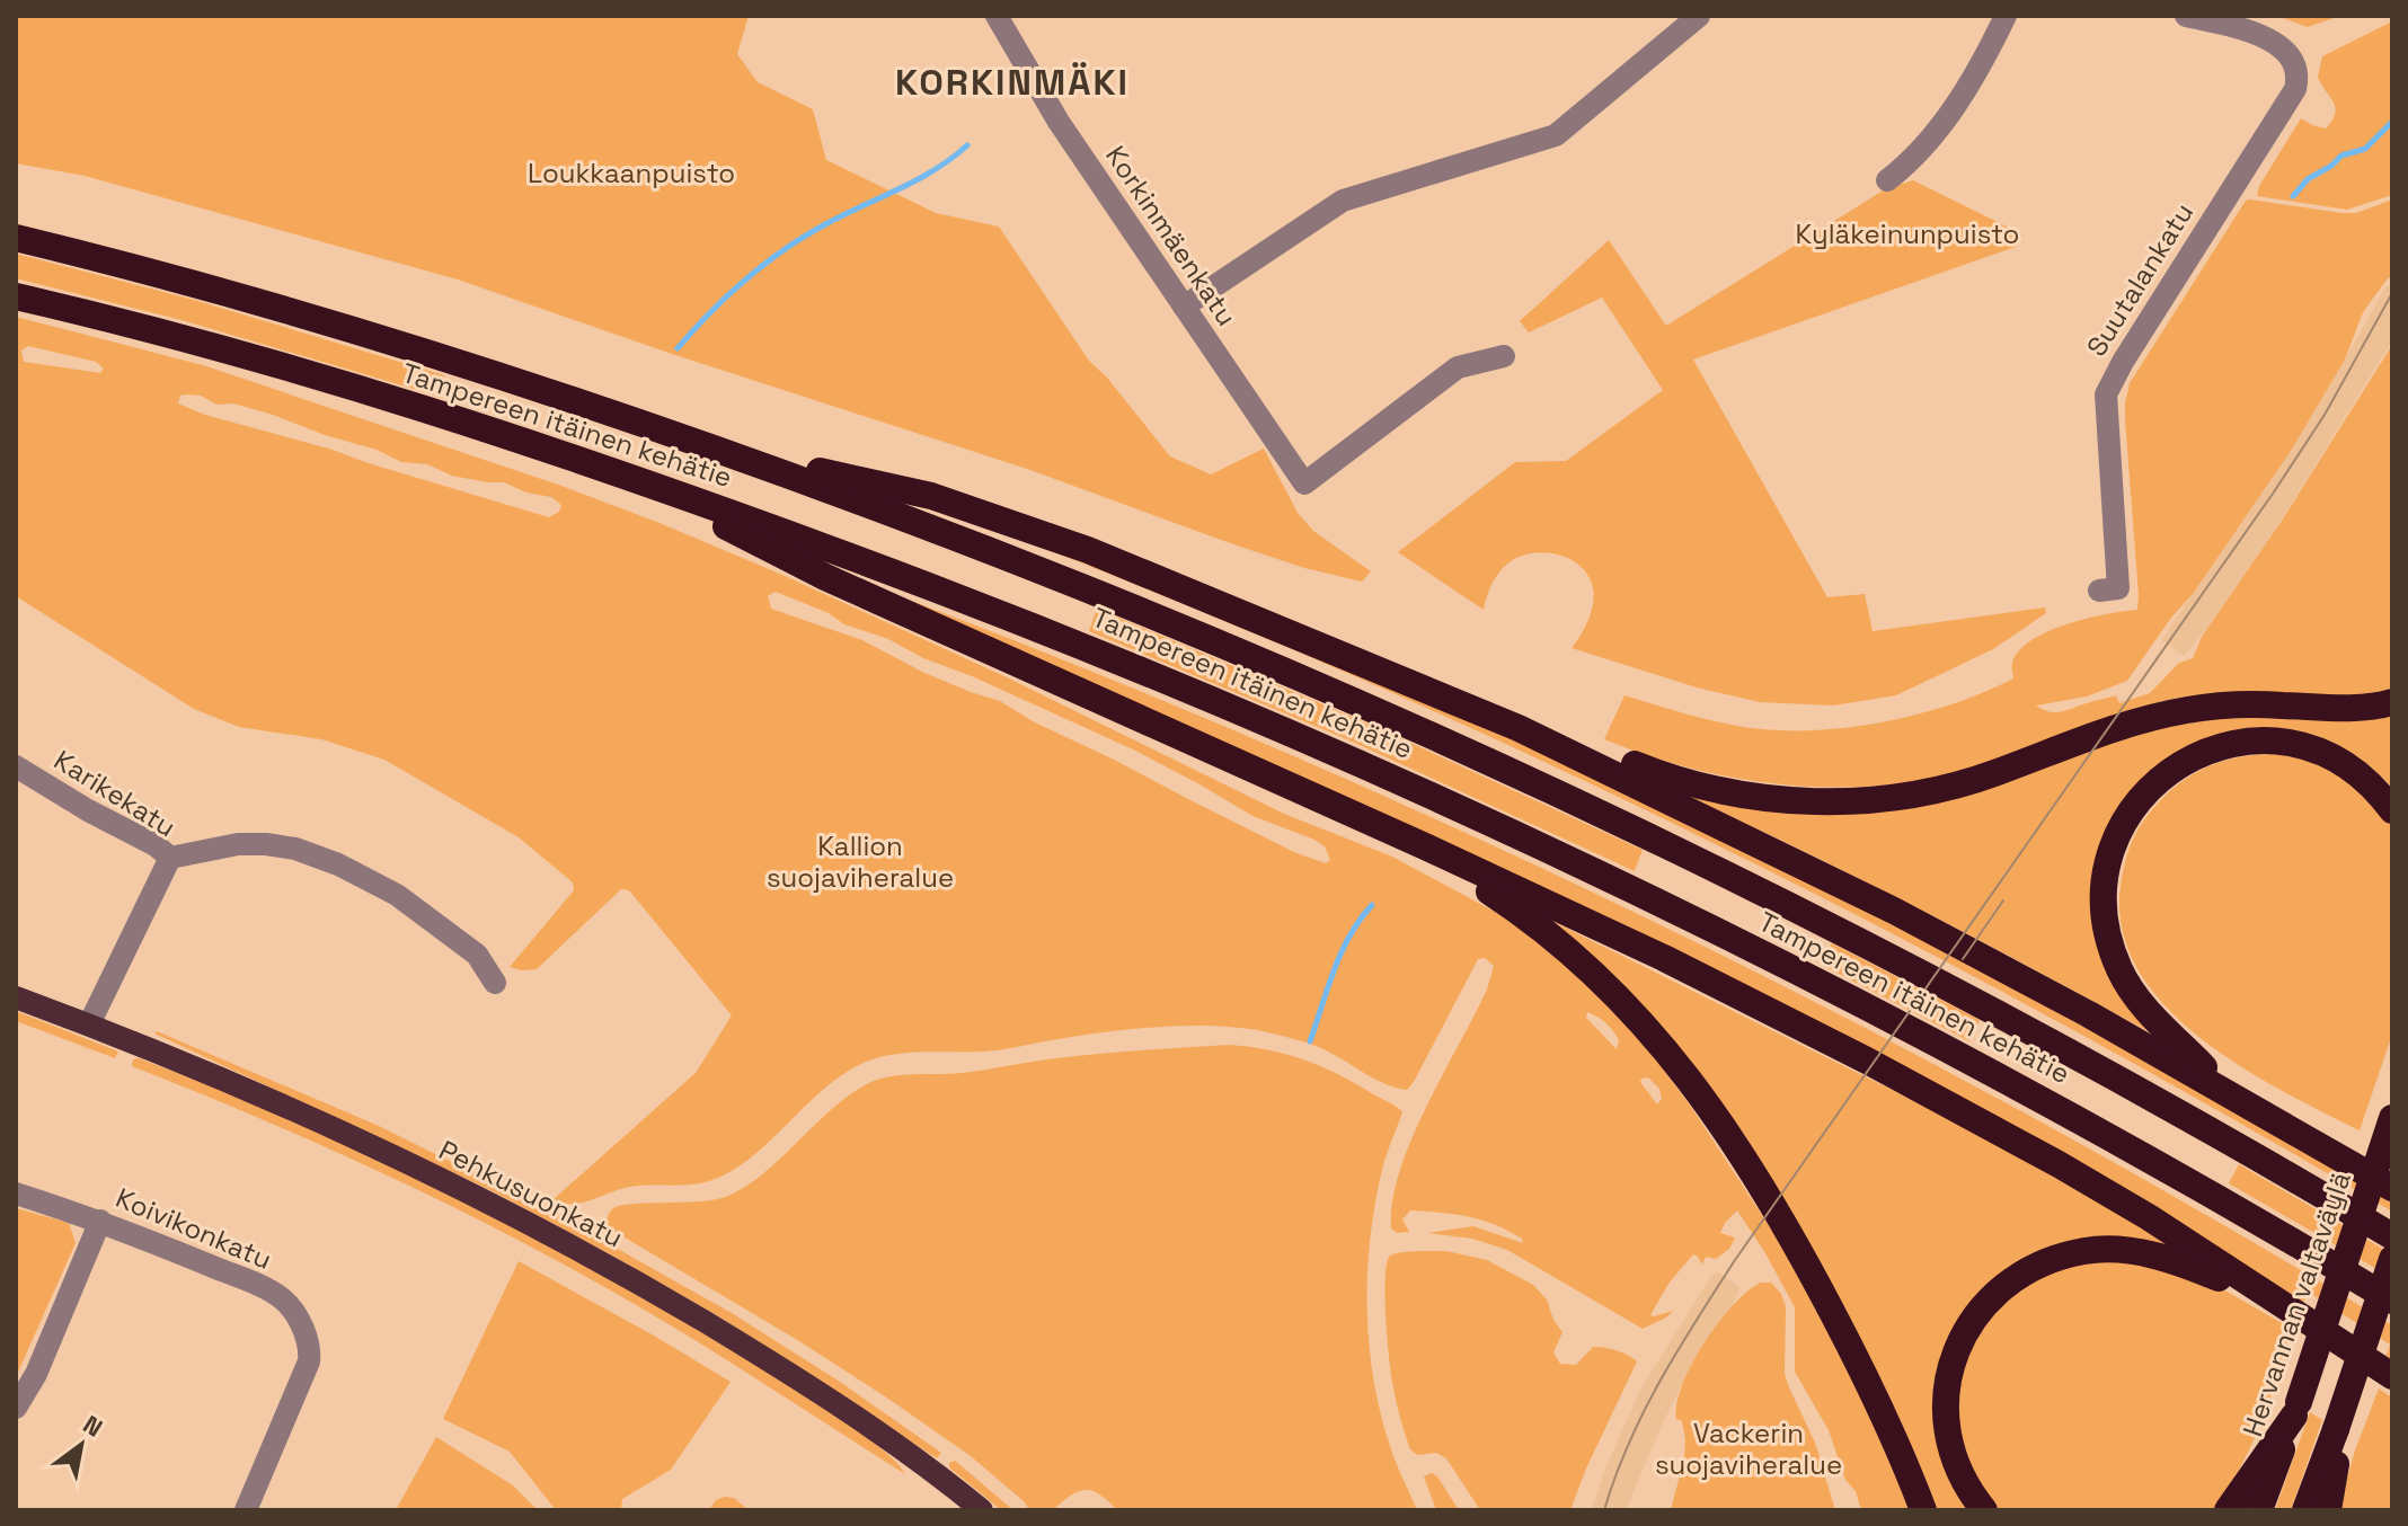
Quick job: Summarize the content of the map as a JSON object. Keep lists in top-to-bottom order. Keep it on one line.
{"streets":{"highway":["Tampereen itäinen kehätie","Hervannan valtaväylä"],"main road":["Pehkusuonkatu"],"street":["Korkinmäenkatu","Suutalankatu","Karikekatu","Koivikonkatu"]},"crossings":[["Karikekatu","Pehkusuonkatu"]],"districts":["KORKINMÄKI"],"parks":["Loukkaanpuisto","Kyläkeinunpuisto","Kallion suojaviheralue","Vackerin suojaviheralue"],"north":"top right"}
